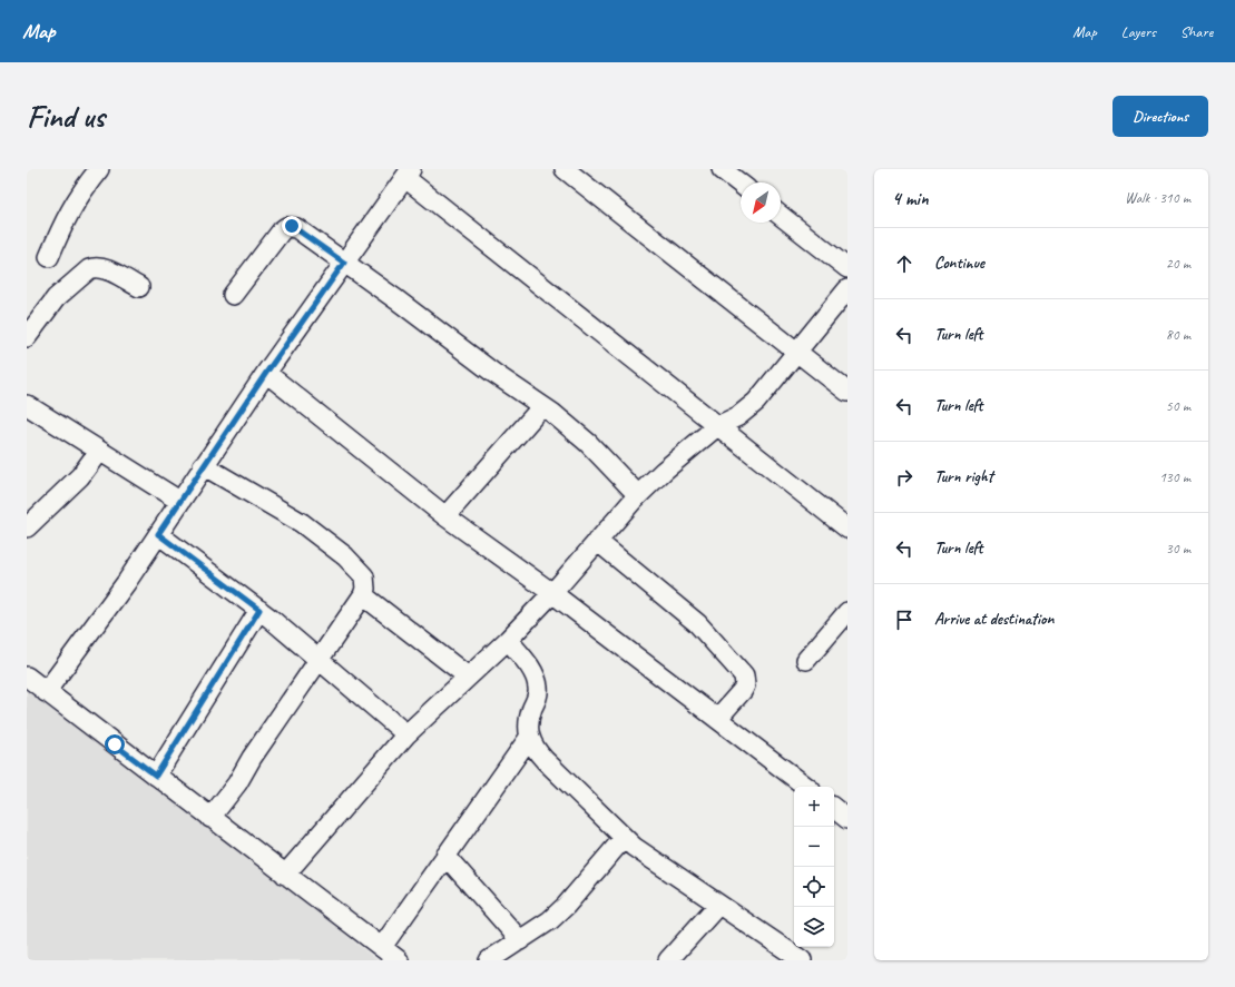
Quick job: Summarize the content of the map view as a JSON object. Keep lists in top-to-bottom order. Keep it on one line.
{"north":"bottom left","page":{"header":"Map","nav":["Map","Layers","Share"],"buttons":"Directions","title":"Find us","heading":["4 min","Walk · 310 m"],"list":[["Continue","20 m"],["Turn left","80 m"],["Turn left","50 m"],["Turn right","130 m"],["Turn left","30 m"],"Arrive at destination"],"map_buttons":["+","−"]}}
